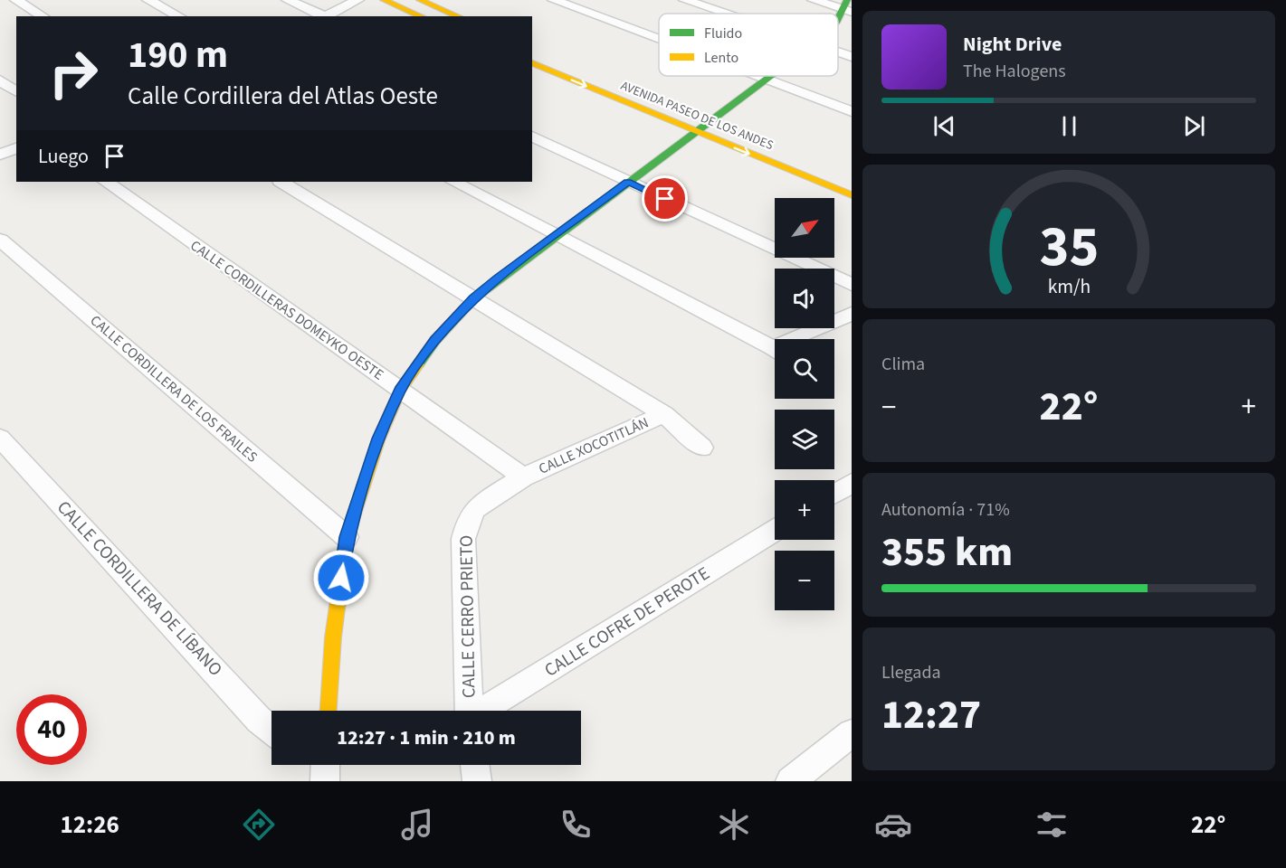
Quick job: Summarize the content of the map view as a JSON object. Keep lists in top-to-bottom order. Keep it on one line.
{"streets":{"street":["AVENIDA PASEO DE LOS ANDES","CALLE CORDILLERAS DOMEYKO OESTE","CALLE CORDILLERA DE LOS FRAILES","CALLE XOCOTITLÁN","CALLE CORDILLERA DE LÍBANO","CALLE CERRO PRIETO","CALLE COFRE DE PEROTE"]},"crossings":[["CALLE CORDILLERAS DOMEYKO OESTE","CALLE XOCOTITLÁN"],["CALLE CORDILLERAS DOMEYKO OESTE","CALLE CERRO PRIETO"],["CALLE XOCOTITLÁN","CALLE CERRO PRIETO"]],"legend":["Fluido","Lento"],"north":"top right","page":{"turn":["190 m","Calle Cordillera del Atlas Oeste"],"song":["Night Drive","The Halogens"],"then":"Luego","map_buttons":["+","−"],"tile":["Clima",["Autonomía · 71%","355 km"],["Llegada","12:27"]],"heat":["−","22°","+"],"limit":"40","trip":"12:27 · 1 min · 210 m","tabs":["12:26","22°"],"gauge":["35","km/h"]}}
